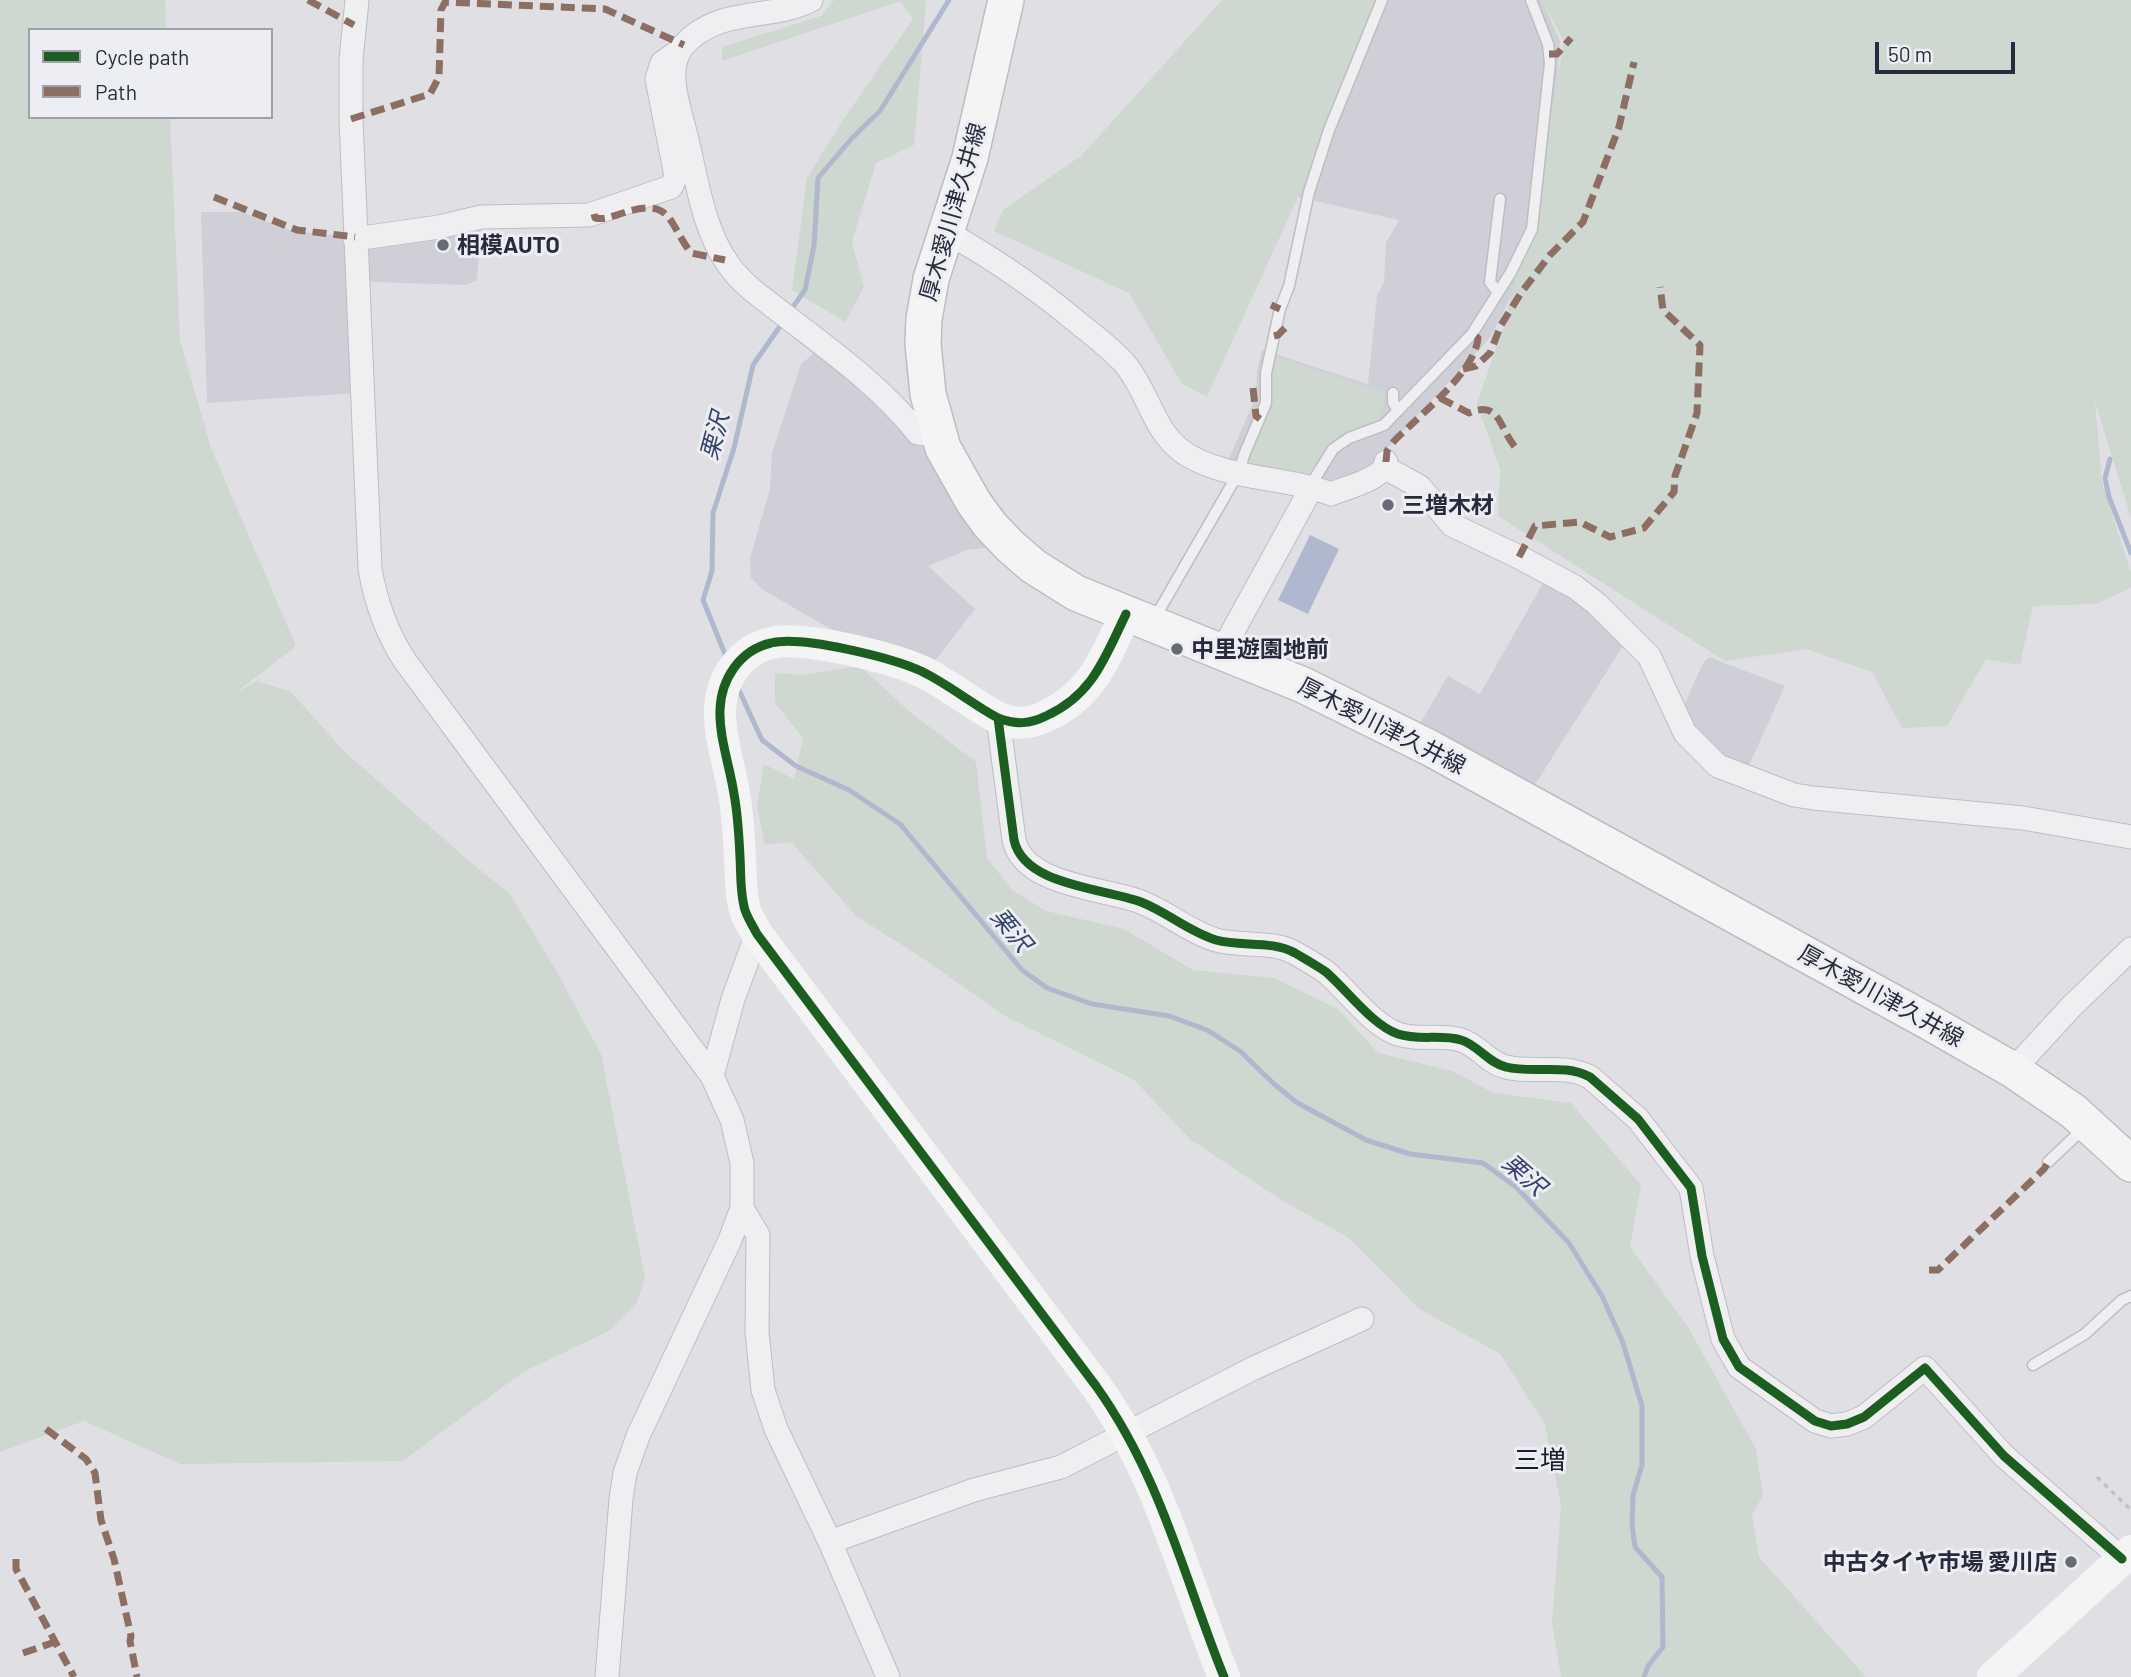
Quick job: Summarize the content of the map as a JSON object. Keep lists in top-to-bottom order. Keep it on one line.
{"streets":{"main road":["厚木愛川津久井線"]},"districts":["三増"],"water":["栗沢"],"places":["相模AUTO","三増木材","中里遊園地前","中古タイヤ市場 愛川店"],"legend":["Cycle path","Path"],"scale_bar":"50 m"}
